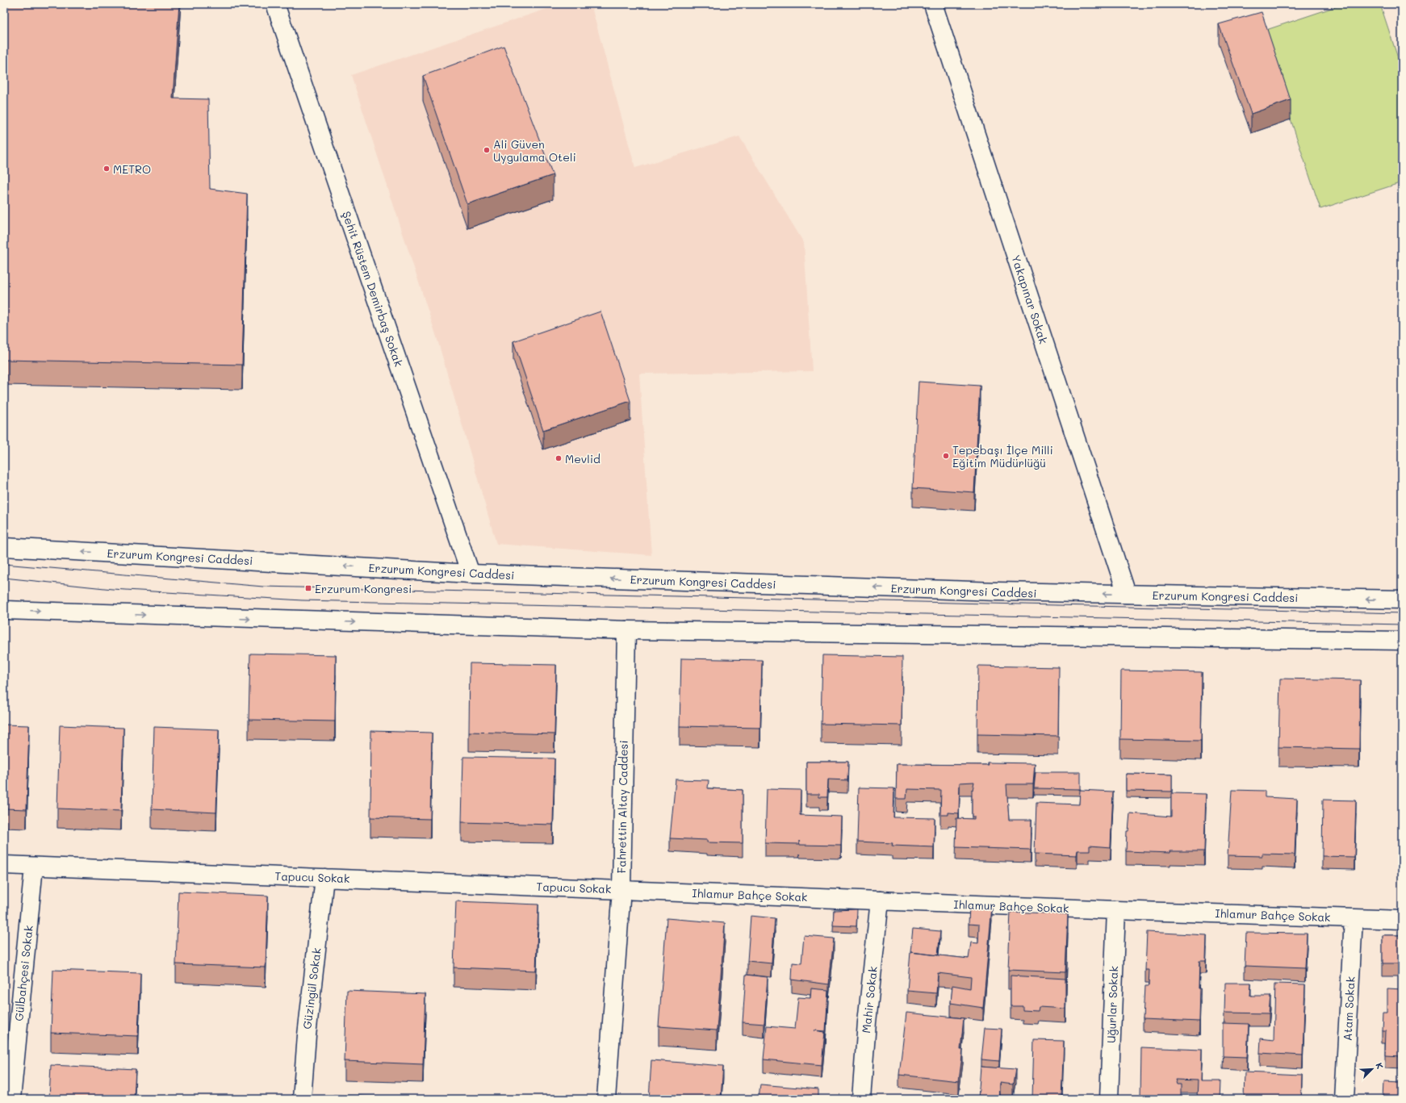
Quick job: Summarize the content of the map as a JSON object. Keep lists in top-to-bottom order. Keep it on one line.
{"streets":{"street":["Şehit Rüstem Demirbaş Sokak","Yakapınar Sokak","Erzurum Kongresi Caddesi","Fahrettin Altay Caddesi","Tapucu Sokak","Ihlamur Bahçe Sokak","Gülbahçesi Sokak","Güzingül Sokak","Mahir Sokak","Uğurlar Sokak","Atam Sokak"]},"crossings":[["Şehit Rüstem Demirbaş Sokak","Erzurum Kongresi Caddesi"],["Yakapınar Sokak","Erzurum Kongresi Caddesi"],["Fahrettin Altay Caddesi","Tapucu Sokak"],["Fahrettin Altay Caddesi","Ihlamur Bahçe Sokak"],["Tapucu Sokak","Ihlamur Bahçe Sokak"],["Tapucu Sokak","Gülbahçesi Sokak"],["Tapucu Sokak","Güzingül Sokak"],["Ihlamur Bahçe Sokak","Mahir Sokak"],["Ihlamur Bahçe Sokak","Uğurlar Sokak"],["Ihlamur Bahçe Sokak","Atam Sokak"]],"places":{"other":["Ali Güven Uygulama Oteli","METRO","Tepebaşı İlçe Milli Eğitim Müdürlüğü","Mevlid"],"transit":["Erzurum Kongresi"]},"north":"top right"}
